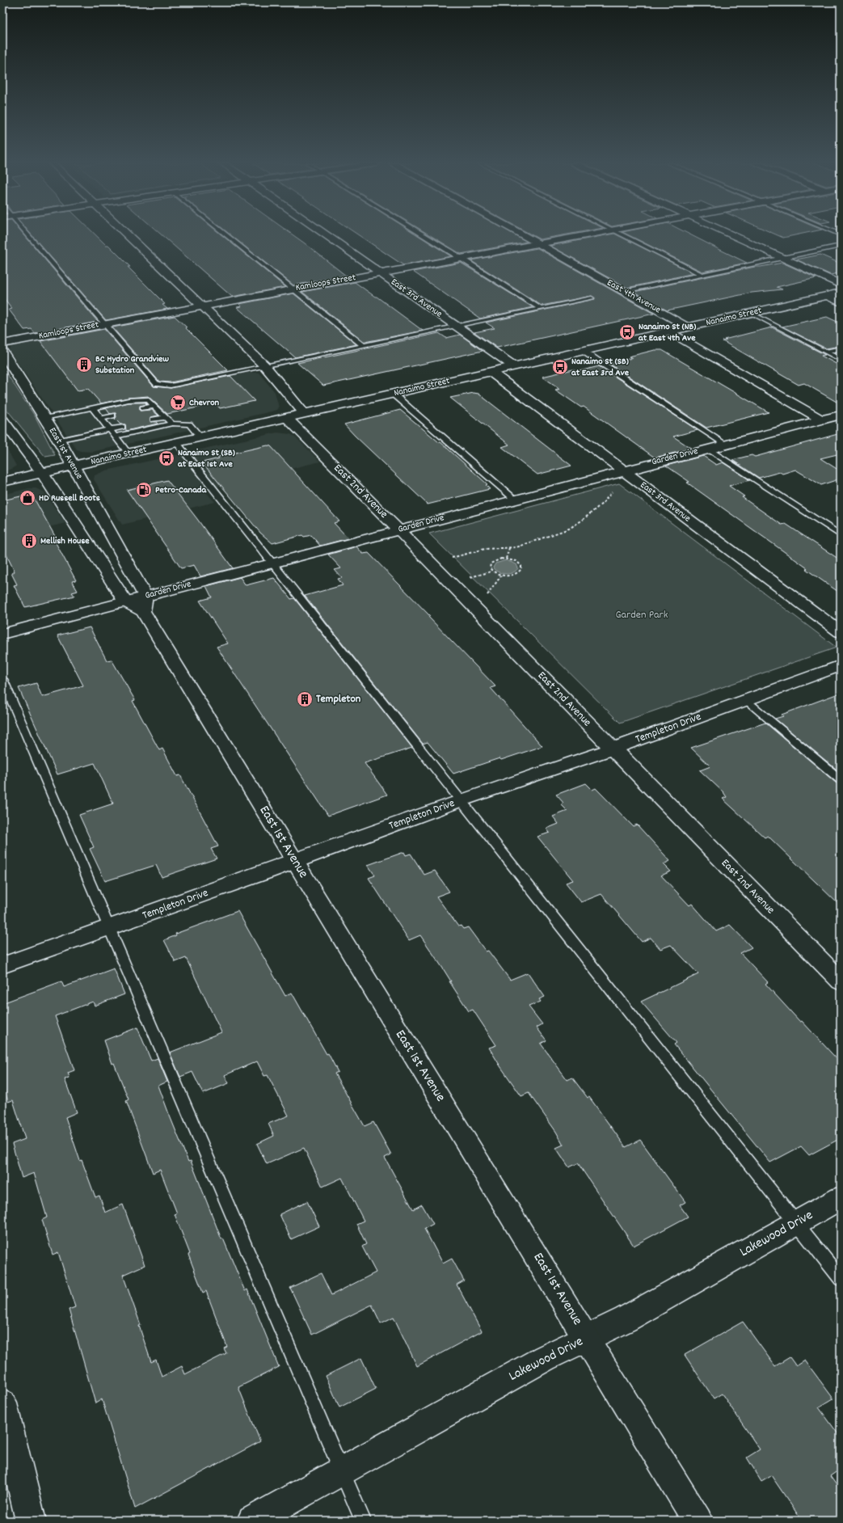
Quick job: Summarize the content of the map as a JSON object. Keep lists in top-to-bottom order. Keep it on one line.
{"streets":{"street":["Kamloops Street","East 4th Avenue","East 3rd Avenue","Nanaimo Street","East 1st Avenue","Garden Drive","East 2nd Avenue","Templeton Drive","Lakewood Drive"]},"crossings":[["Kamloops Street","East 4th Avenue"],["Kamloops Street","East 3rd Avenue"],["East 4th Avenue","Nanaimo Street"],["East 3rd Avenue","Nanaimo Street"],["East 3rd Avenue","Garden Drive"],["Nanaimo Street","East 1st Avenue"],["Nanaimo Street","East 2nd Avenue"],["East 1st Avenue","Garden Drive"],["East 1st Avenue","Templeton Drive"],["East 1st Avenue","Lakewood Drive"],["Garden Drive","East 2nd Avenue"],["East 2nd Avenue","Templeton Drive"]],"parks":["Garden Park"],"places":{"bus stop":["Nanaimo St (NB) at East 4th Ave","Nanaimo St (SB) at East 3rd Ave","Nanaimo St (SB) at East 1st Ave"],"building":["BC Hydro Grandview Substation","Mellish House","Templeton"],"supermarket":["Chevron"],"fuel station":["Petro-Canada"],"shop":["HD Russell Boots"]}}
